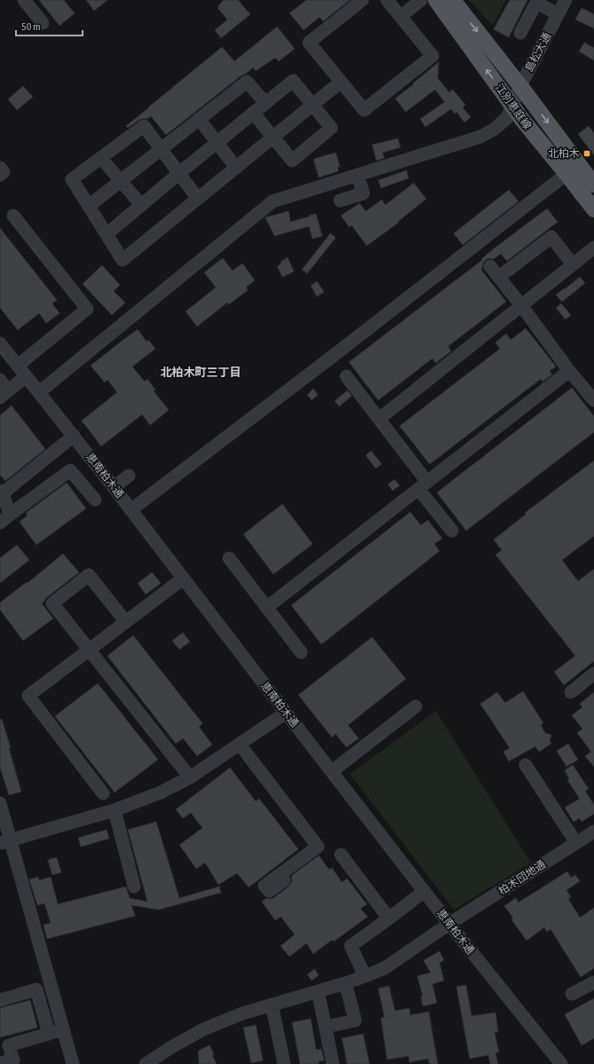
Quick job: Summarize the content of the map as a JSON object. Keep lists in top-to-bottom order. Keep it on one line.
{"streets":{"main road":["江別恵庭線"],"street":["島松大通","恵南柏木通","柏木団地通"]},"crossings":[["島松大通","江別恵庭線"],["島松大通","恵南柏木通"],["恵南柏木通","柏木団地通"]],"districts":["北柏木町三丁目"],"places":{"transit":["北柏木"]},"scale_bar":"50 m"}
